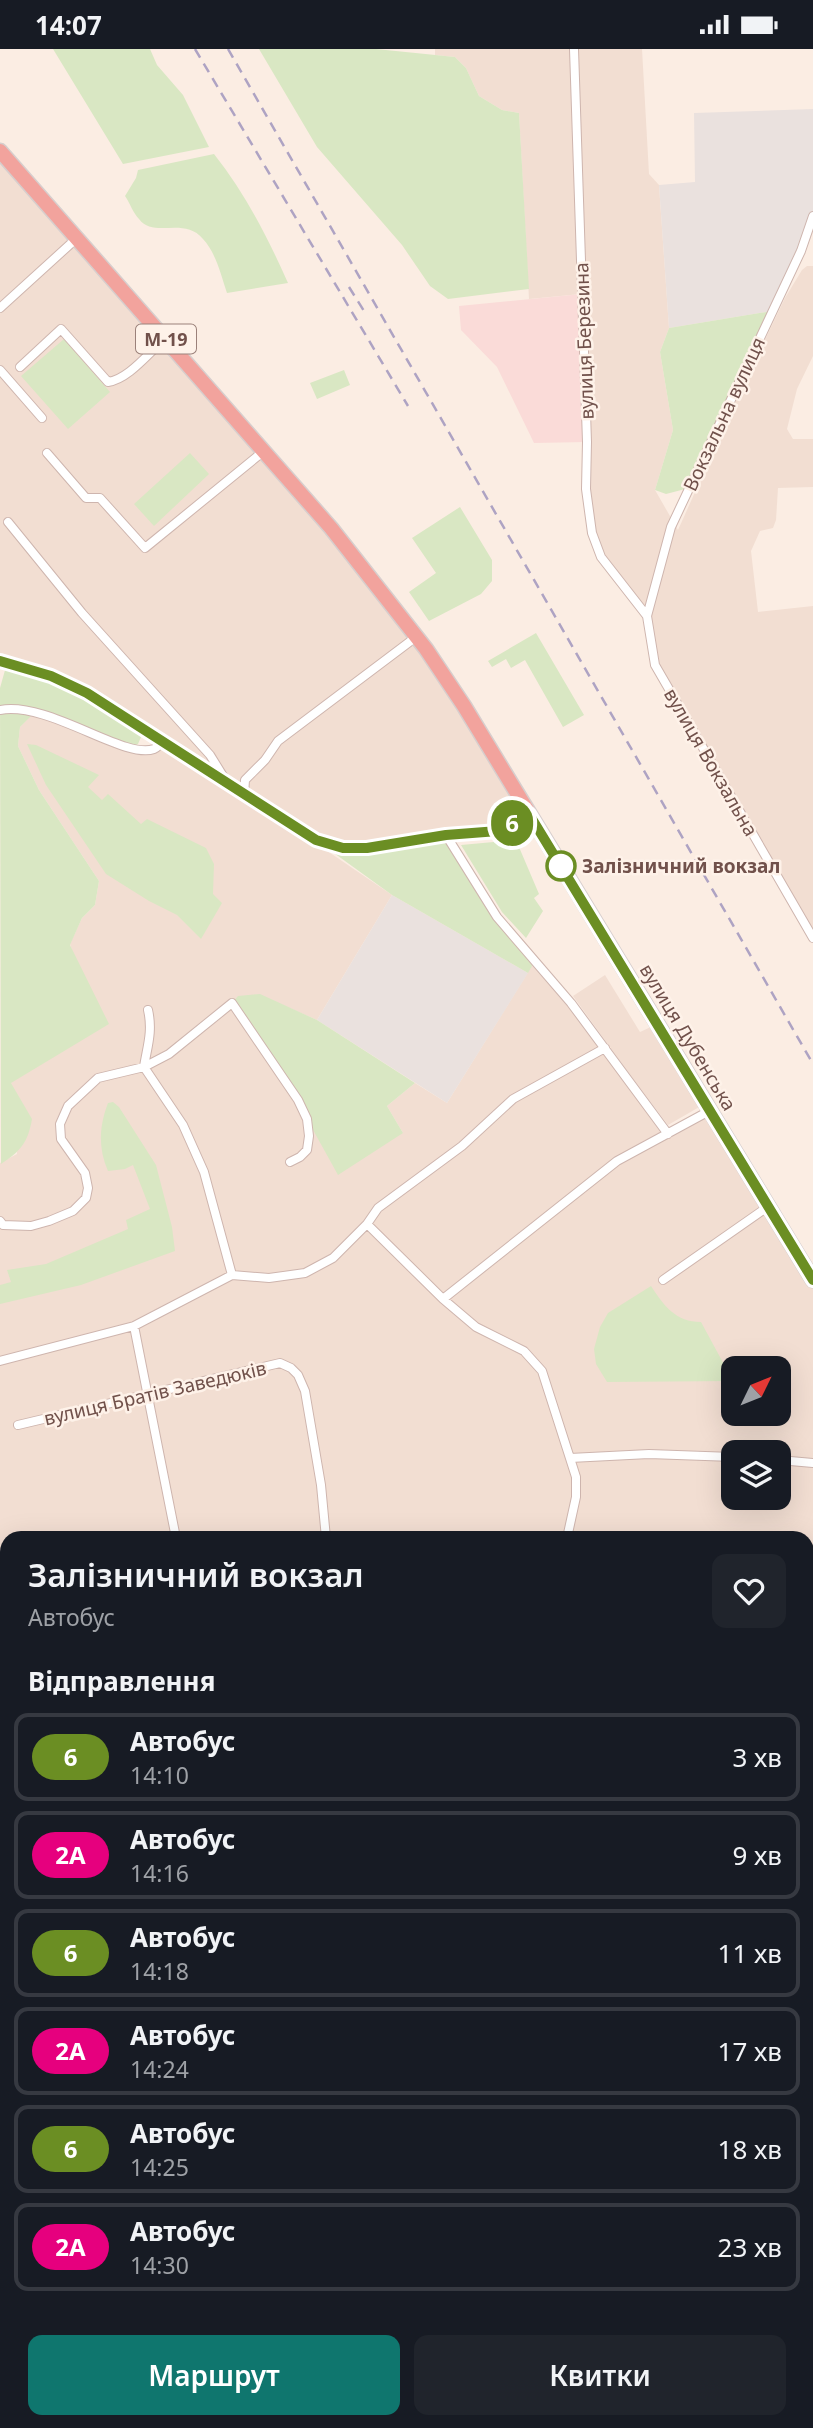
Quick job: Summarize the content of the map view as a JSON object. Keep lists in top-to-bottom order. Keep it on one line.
{"streets":{"highway":["М-19","вулиця Дубенська"],"street":["вулиця Березина","Вокзальна вулиця","вулиця Вокзальна","вулиця Братів Заведюків"]},"crossings":[["М-19","вулиця Дубенська"],["вулиця Березина","Вокзальна вулиця"],["вулиця Березина","вулиця Вокзальна"],["Вокзальна вулиця","вулиця Вокзальна"]],"places":["Залізничний вокзал"],"lines":["bus line 6"],"north":"top right","page":{"status":"14:07","on_map":"6","heading":[["Залізничний вокзал","Автобус"],"Відправлення"],"list":[{"mark":"6","name":"Автобус","note":"14:10","value":"3 хв"},{"mark":"2A","name":"Автобус","note":"14:16","value":"9 хв"},{"mark":"6","name":"Автобус","note":"14:18","value":"11 хв"},{"mark":"2A","name":"Автобус","note":"14:24","value":"17 хв"},{"mark":"6","name":"Автобус","note":"14:25","value":"18 хв"},{"mark":"2A","name":"Автобус","note":"14:30","value":"23 хв"}],"buttons":["Маршрут","Квитки"]}}
